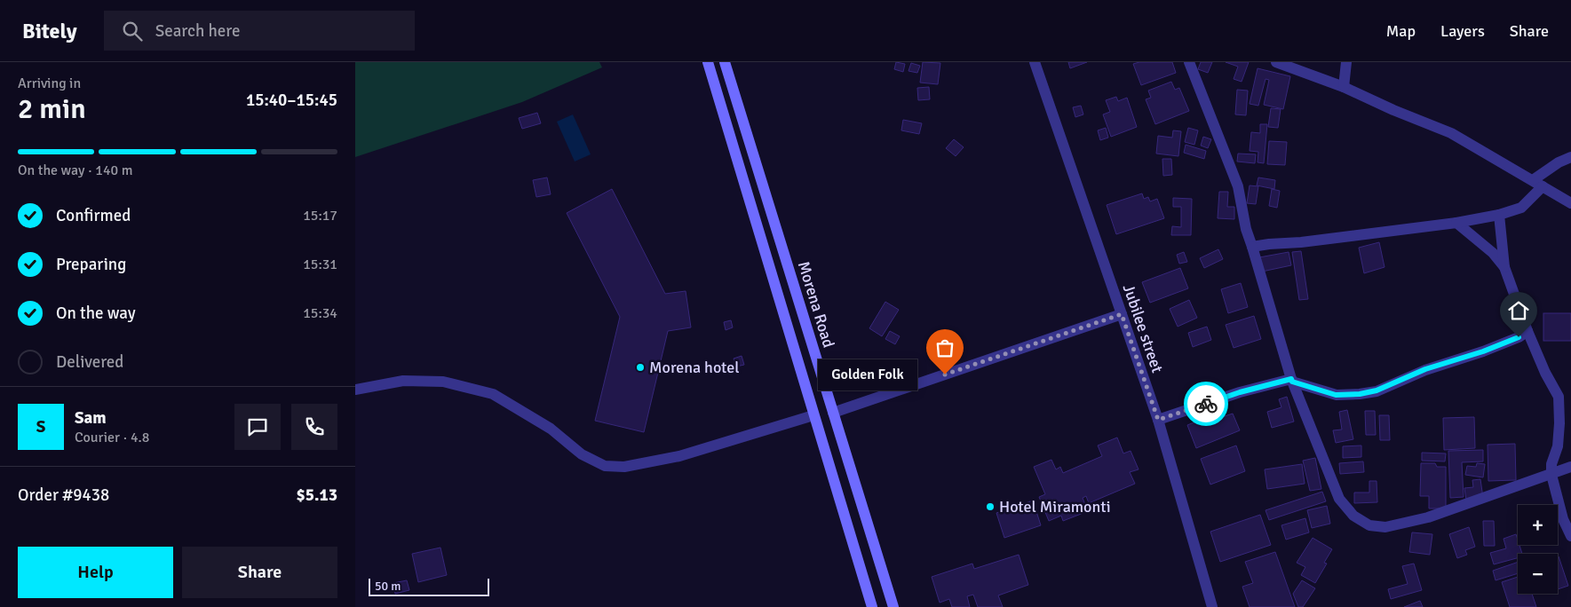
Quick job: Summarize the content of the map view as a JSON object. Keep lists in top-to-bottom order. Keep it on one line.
{"streets":{"main road":["Morena Road"],"street":["Jubilee street"]},"places":["Morena hotel","Golden Folk","Hotel Miramonti"],"scale_bar":"50 m","page":{"header":"Bitely","search":"Search here","nav":["Map","Layers","Share"],"heading":["2 min","Arriving in","15:40–15:45"],"panel":["Sam","Courier · 4.8","Order #9438","$5.13"],"bar":"On the way · 140 m","list":[["Confirmed","15:17"],["Preparing","15:31"],["On the way","15:34"],"Delivered"],"bubble":"Golden Folk","round":"S","map_buttons":["+","−"],"buttons":["Help","Share"],"scale":"50 m"}}
